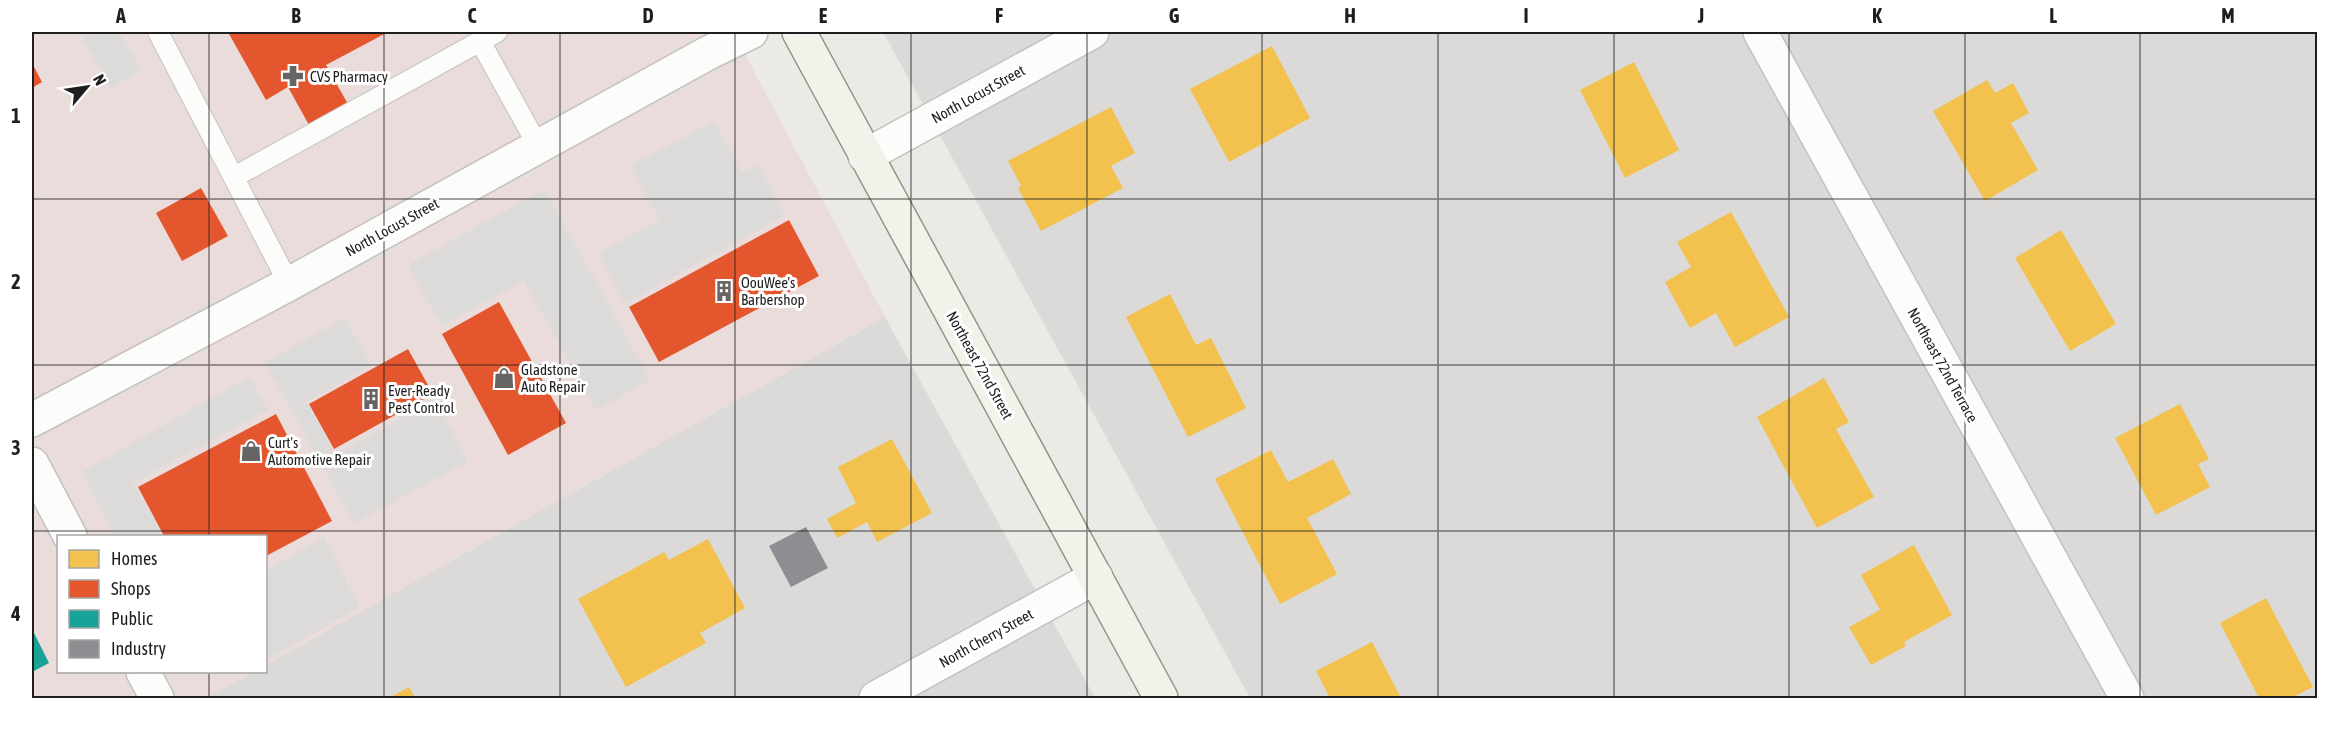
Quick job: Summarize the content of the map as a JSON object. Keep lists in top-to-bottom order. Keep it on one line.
{"streets":{"main road":["Northeast 72nd Street"],"street":["North Locust Street","Northeast 72nd Terrace","North Cherry Street"]},"crossings":[["North Locust Street","Northeast 72nd Street"],["Northeast 72nd Street","North Cherry Street"]],"places":{"pharmacy":["CVS Pharmacy"],"building":["OouWee's Barbershop","Ever-Ready Pest Control"],"shop":["Gladstone Auto Repair","Curt's Automotive Repair"]},"legend":["Homes","Shops","Public","Industry"],"north":"top right","grid":{"columns":["A","B","C","D","E","F","G","H","I","J","K","L","M"],"rows":["1","2","3","4"]}}
